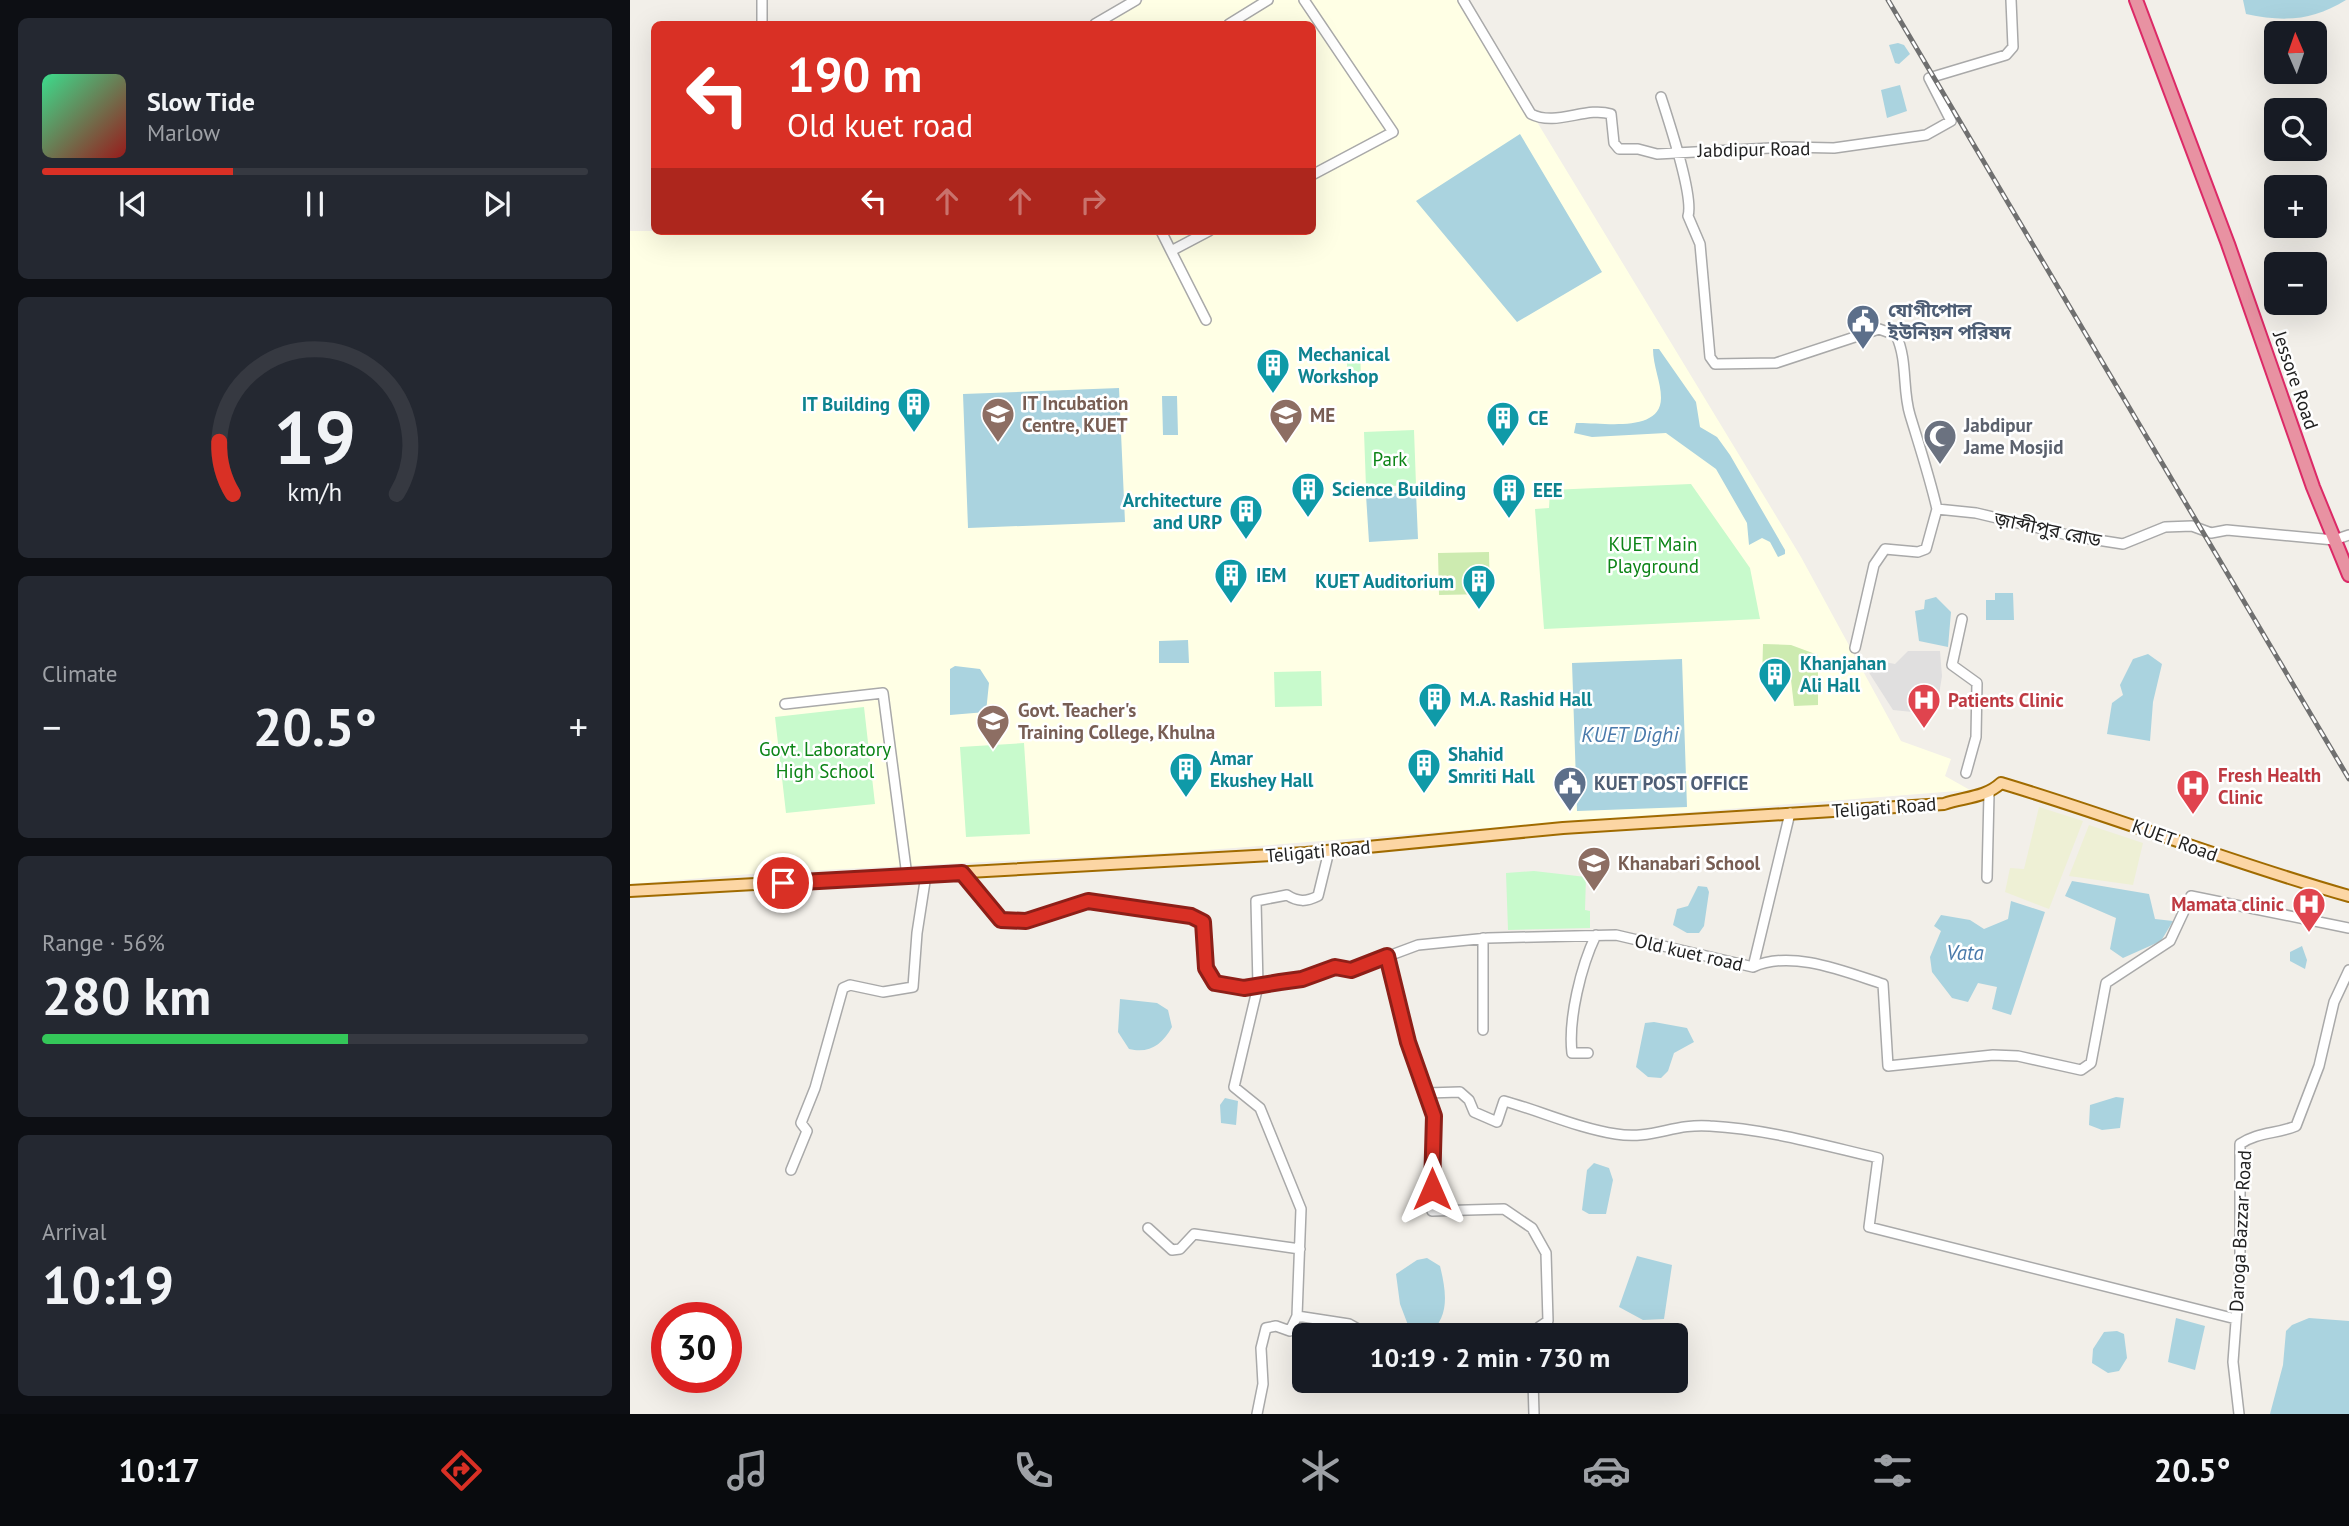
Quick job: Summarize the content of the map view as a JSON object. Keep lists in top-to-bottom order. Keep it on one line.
{"streets":{"highway":["Jessore Road"],"main road":["Teligati Road","KUET Road"],"street":["Jabdipur Road","জ়াব্দীপুর রোড","Old kuet road","Daroga Bazzar Road"]},"crossings":[["Jessore Road","জ়াব্দীপুর রোড"],["Teligati Road","KUET Road"],["Teligati Road","Old kuet road"]],"water":["KUET Dighi","Vata"],"parks":["Park","KUET Main Playground","Govt. Laboratory High School"],"places":{"public building":["যোগীপোল ইউনিয়ন পরিষদ","KUET POST OFFICE"],"building":["Mechanical Workshop","IT Building","CE","Science Building","EEE","Architecture and URP","IEM","KUET Auditorium","Khanjahan Ali Hall","M.A. Rashid Hall","Shahid Smriti Hall","Amar Ekushey Hall"],"school or university":["IT Incubation Centre, KUET","ME","Govt. Teacher's Training College, Khulna","Khanabari School"],"mosque":["Jabdipur Jame Mosjid"],"hospital":["Patients Clinic","Fresh Health Clinic","Mamata clinic"]},"north":"top","page":{"map_buttons":["+","−"],"turn":["190 m","Old kuet road"],"song":["Slow Tide","Marlow"],"tile":["Climate",["Range · 56%","280 km"],["Arrival","10:19"]],"heat":["−","20.5°","+"],"limit":"30","trip":"10:19 · 2 min · 730 m","tabs":["10:17","20.5°"],"gauge":["19","km/h"]}}
